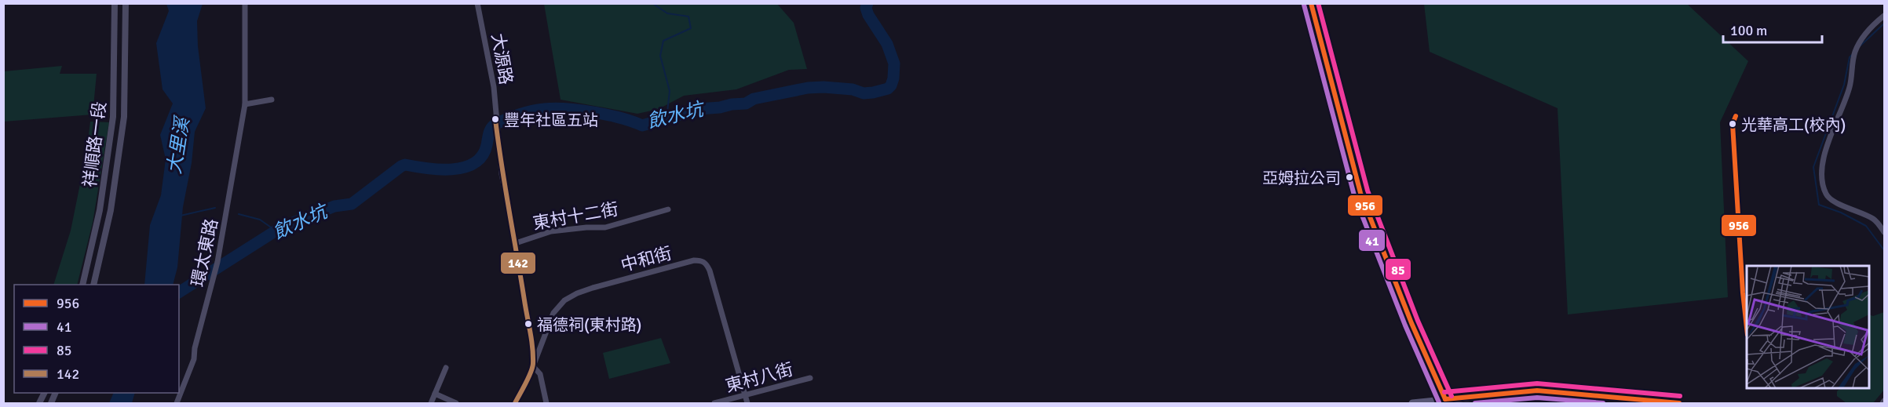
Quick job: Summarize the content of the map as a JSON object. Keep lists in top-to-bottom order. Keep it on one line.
{"streets":{"street":["大源路","祥順路一段","東村十二街","環太東路","中和街","東村八街"]},"crossings":[["大源路","東村十二街"],["大源路","中和街"],["中和街","東村八街"]],"water":["飲水坑","大里溪"],"places":["豐年社區五站","光華高工(校內)","亞姆拉公司","福德祠(東村路)"],"lines":["transit line 956","transit line 85","transit line 41","transit line 142"],"legend":["956","41","85","142"],"scale_bar":"100 m"}
